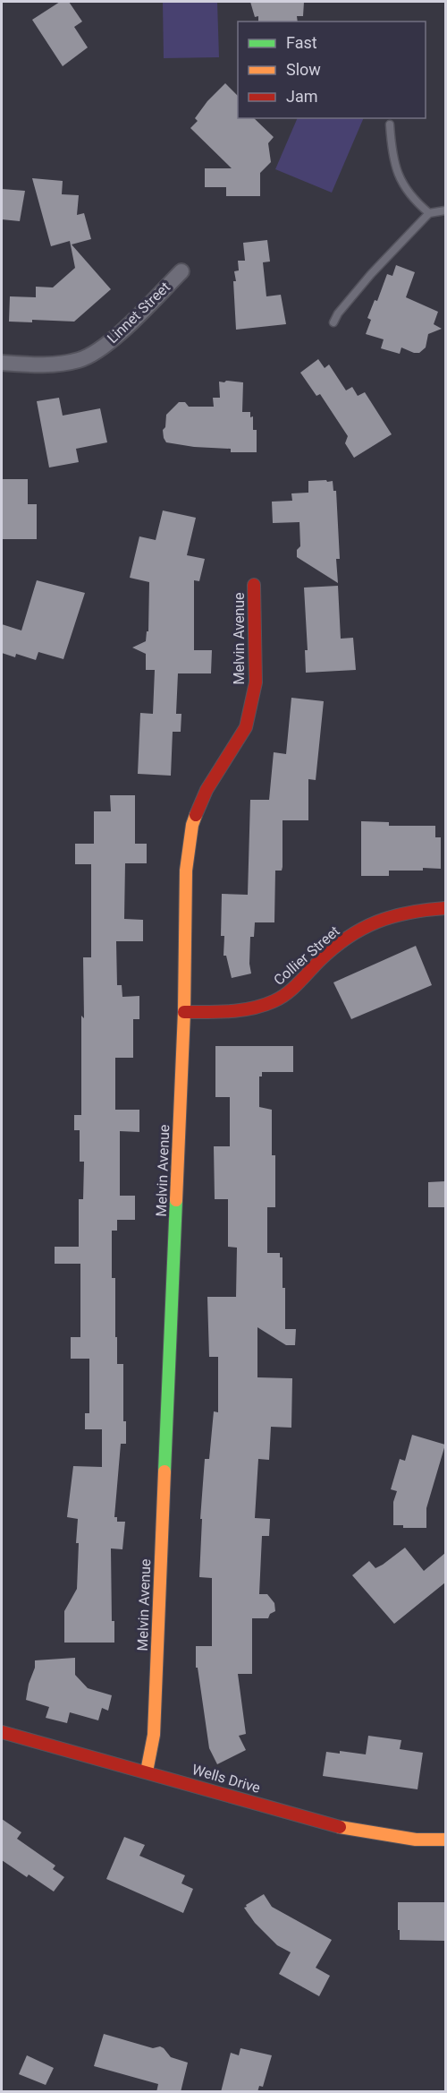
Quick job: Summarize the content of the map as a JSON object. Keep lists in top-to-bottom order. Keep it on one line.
{"streets":{"street":["Linnet Street","Melvin Avenue","Collier Street","Wells Drive"]},"crossings":[["Melvin Avenue","Collier Street"],["Melvin Avenue","Wells Drive"]],"legend":["Fast","Slow","Jam"]}
